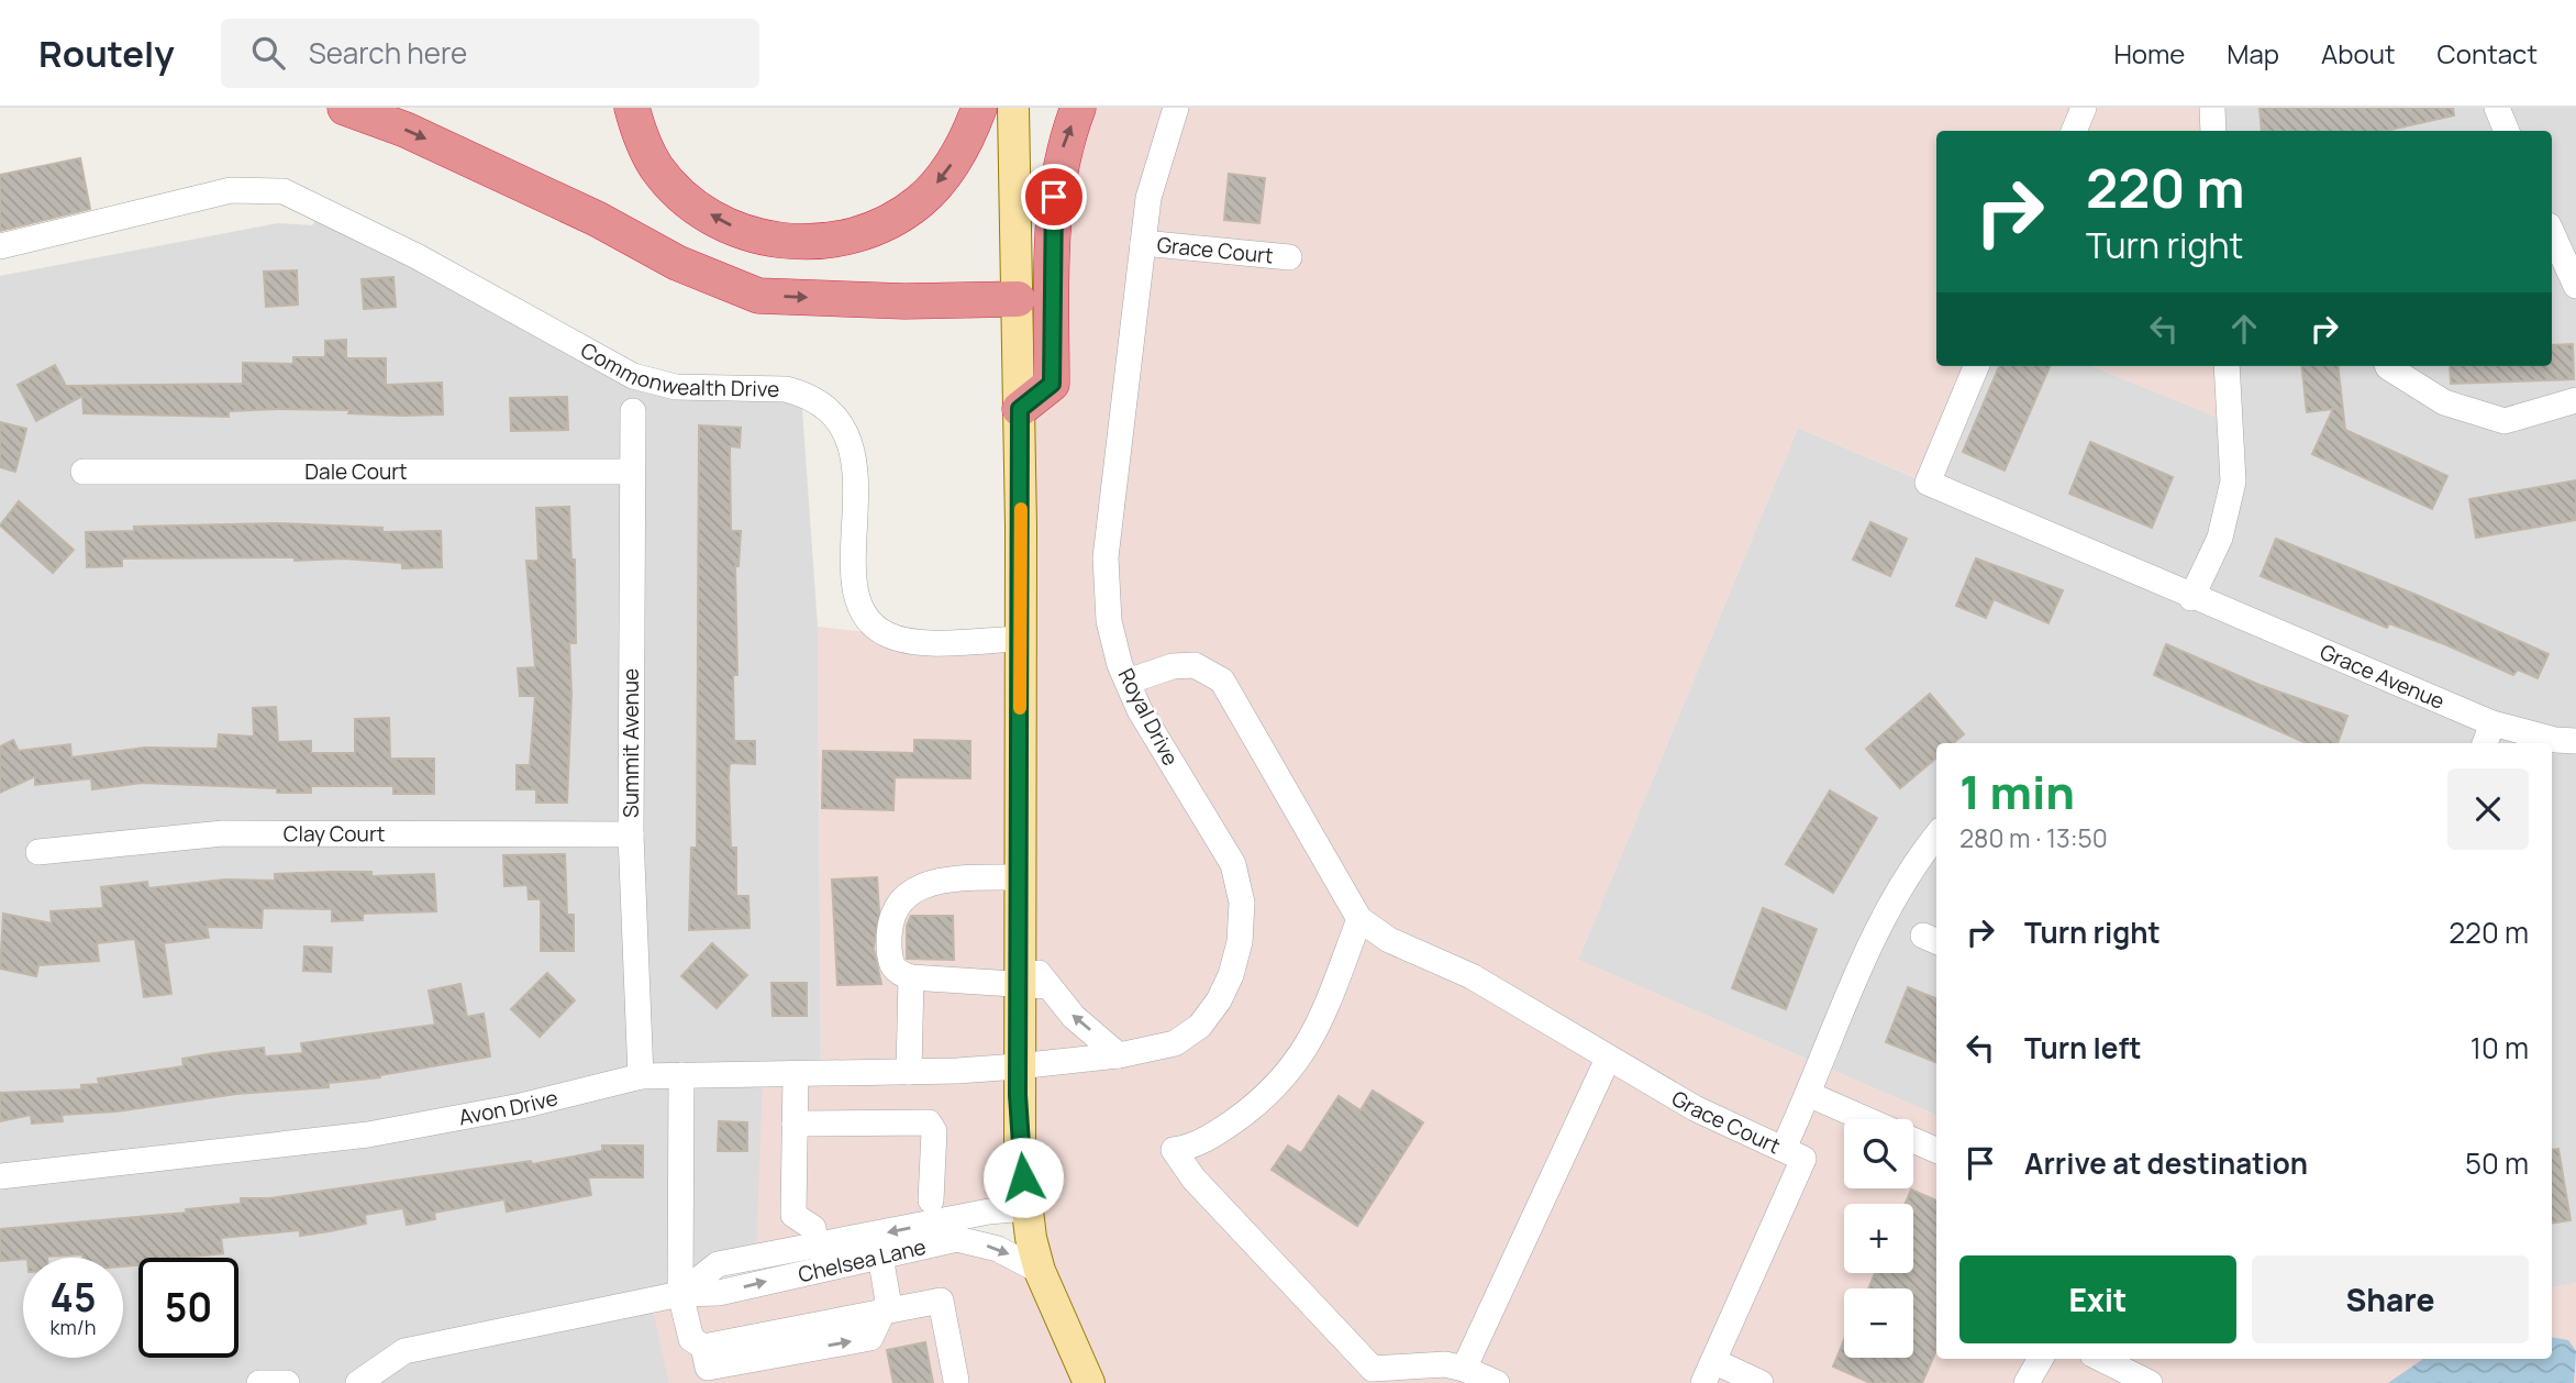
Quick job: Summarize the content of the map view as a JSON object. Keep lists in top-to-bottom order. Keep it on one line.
{"streets":{"street":["Grace Court","Commonwealth Drive","Dale Court","Grace Avenue","Royal Drive","Summit Avenue","Clay Court","Avon Drive","Chelsea Lane"]},"crossings":[["Grace Court","Royal Drive"],["Dale Court","Summit Avenue"],["Royal Drive","Avon Drive"],["Summit Avenue","Clay Court"],["Summit Avenue","Avon Drive"]],"page":{"header":"Routely","search":"Search here","nav":["Home","Map","About","Contact"],"turn":["220 m","Turn right"],"heading":["1 min","280 m · 13:50"],"list":[{"name":"Turn right","value":"220 m"},{"name":"Turn left","value":"10 m"},{"name":"Arrive at destination","value":"50 m"}],"map_buttons":["+","−"],"buttons":["Exit","Share"],"speed":"45 km/h","limit":"50"}}
